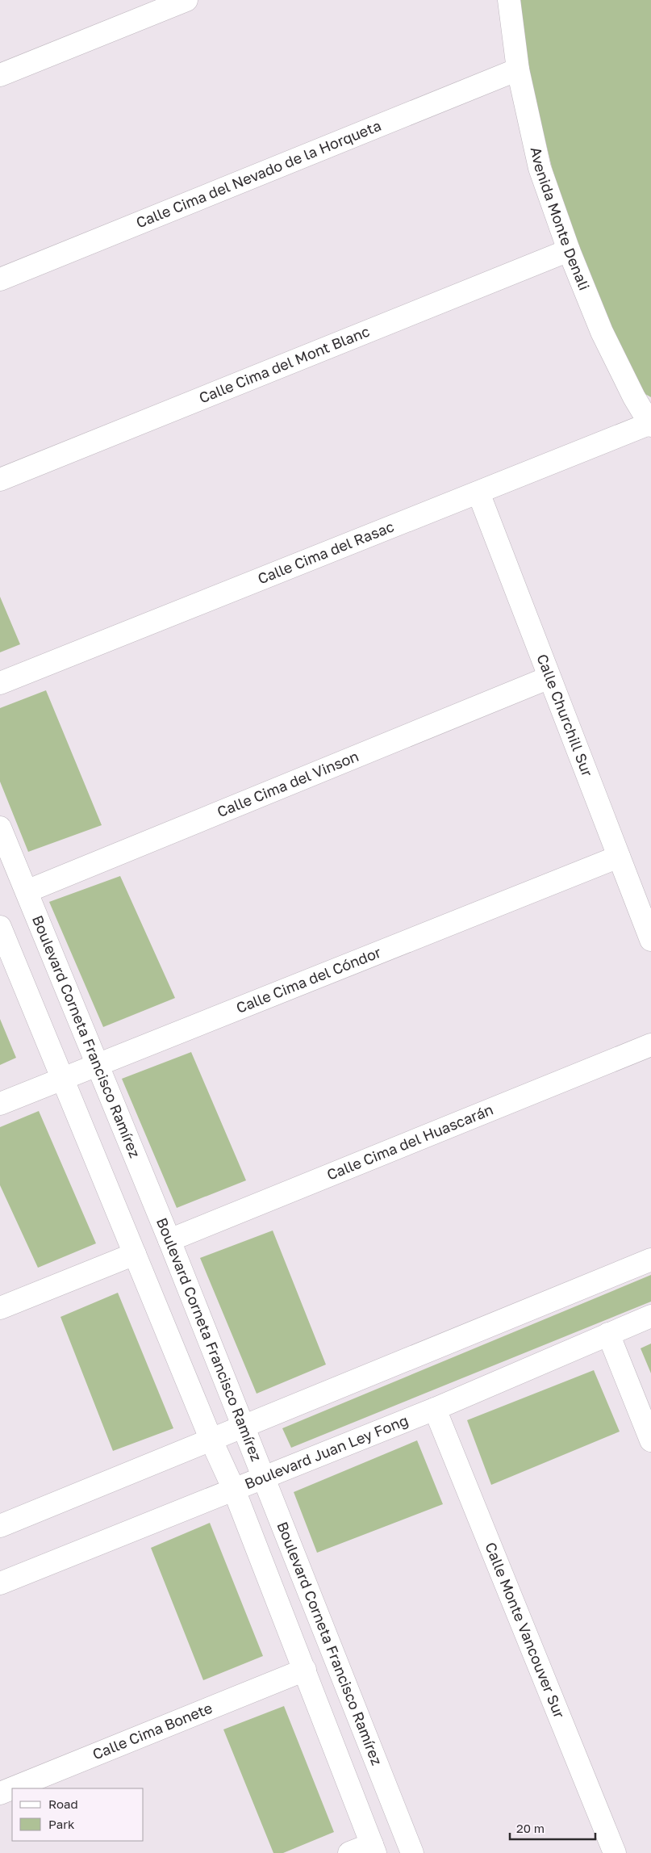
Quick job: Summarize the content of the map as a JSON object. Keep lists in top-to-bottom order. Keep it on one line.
{"streets":{"street":["Calle Cima del Nevado de la Horqueta","Avenida Monte Denali","Calle Cima del Mont Blanc","Calle Cima del Rasac","Calle Churchill Sur","Calle Cima del Vinson","Calle Cima del Cóndor","Boulevard Corneta Francisco Ramírez","Calle Cima del Huascarán","Boulevard Juan Ley Fong","Calle Monte Vancouver Sur","Calle Cima Bonete"]},"crossings":[["Calle Cima del Nevado de la Horqueta","Avenida Monte Denali"],["Avenida Monte Denali","Calle Cima del Mont Blanc"],["Avenida Monte Denali","Calle Cima del Rasac"],["Calle Cima del Rasac","Calle Churchill Sur"],["Calle Churchill Sur","Calle Cima del Vinson"],["Calle Churchill Sur","Calle Cima del Cóndor"],["Calle Cima del Vinson","Boulevard Corneta Francisco Ramírez"],["Calle Cima del Cóndor","Boulevard Corneta Francisco Ramírez"],["Boulevard Corneta Francisco Ramírez","Calle Cima del Huascarán"],["Boulevard Corneta Francisco Ramírez","Boulevard Juan Ley Fong"],["Boulevard Juan Ley Fong","Calle Monte Vancouver Sur"]],"legend":["Road","Park"],"scale_bar":"20 m"}
